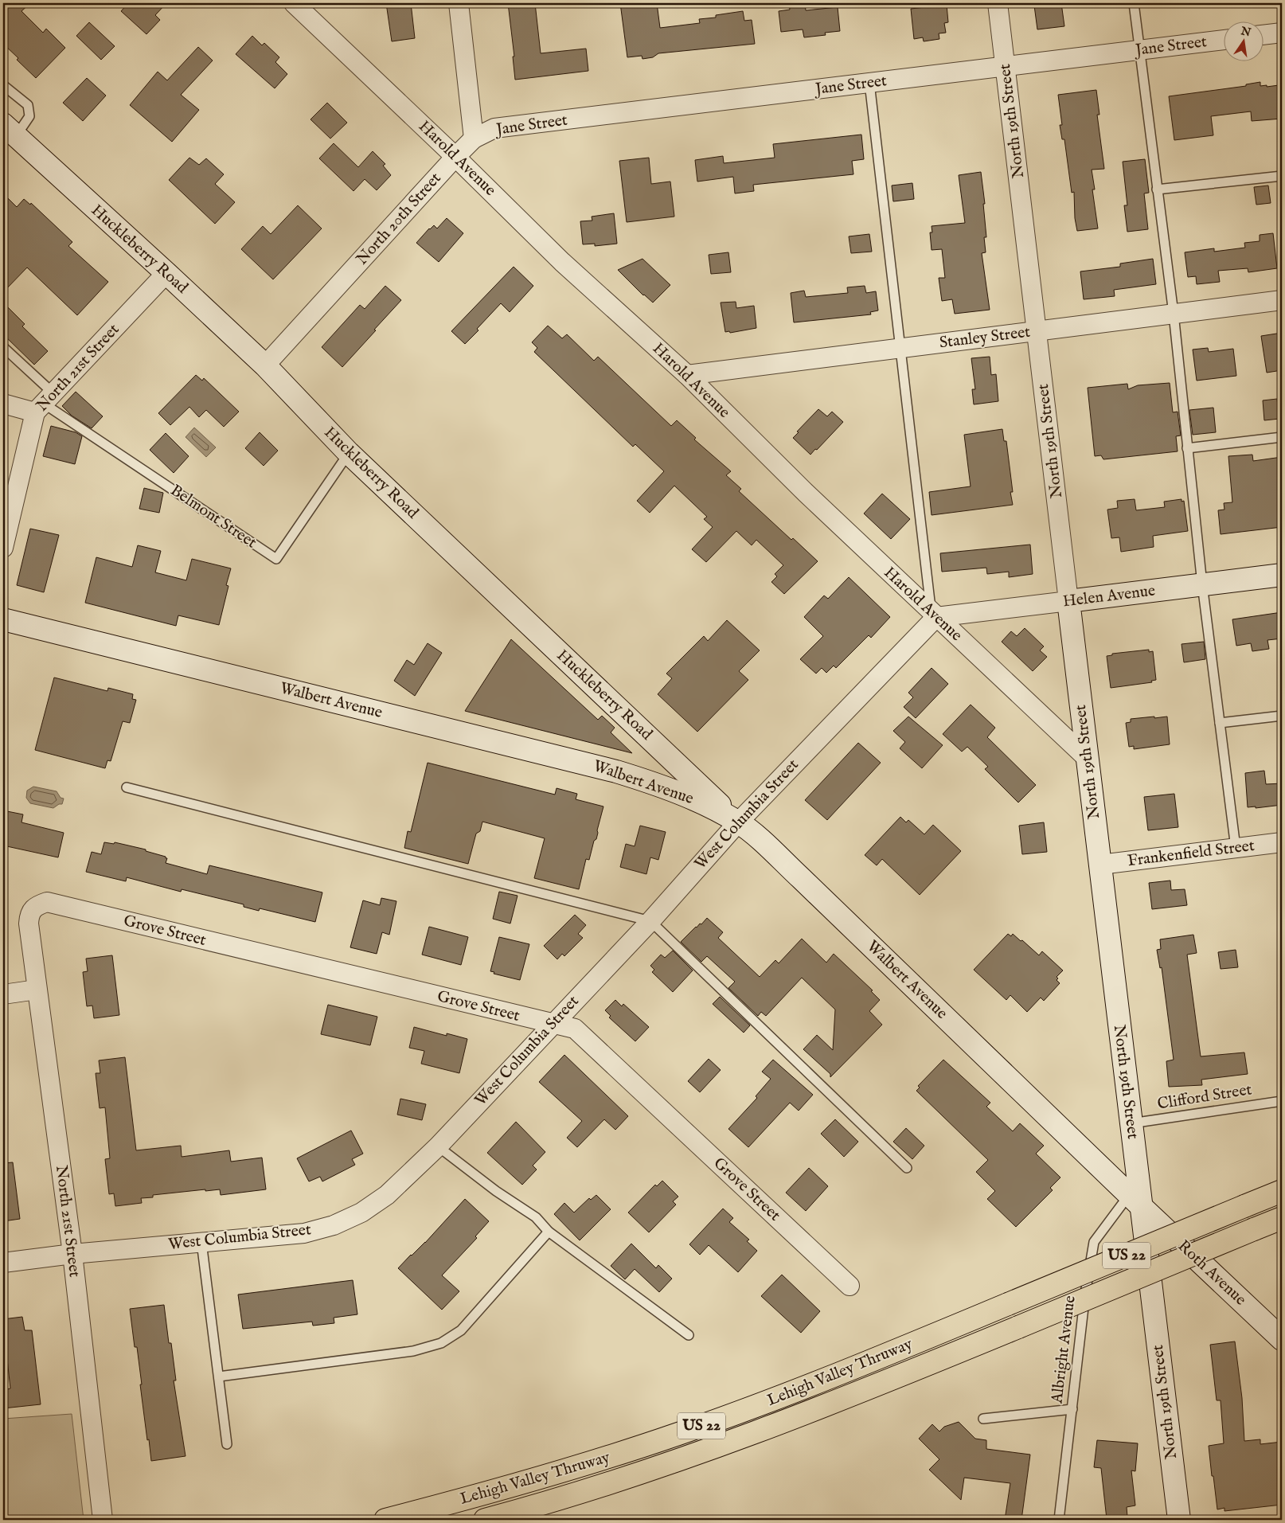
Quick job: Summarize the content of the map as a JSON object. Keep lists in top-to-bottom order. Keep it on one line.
{"streets":{"highway":["US 22","Lehigh Valley Thruway"],"street":["Jane Street","North 19th Street","Harold Avenue","North 20th Street","Huckleberry Road","Stanley Street","North 21st Street","Belmont Street","Helen Avenue","Walbert Avenue","West Columbia Street","Frankenfield Street","Grove Street","Roth Avenue"],"lane":["Clifford Street","Albright Avenue"]},"crossings":[["Jane Street","North 19th Street"],["Jane Street","North 20th Street"],["North 19th Street","Harold Avenue"],["North 19th Street","Stanley Street"],["North 19th Street","Helen Avenue"],["North 19th Street","Walbert Avenue"],["North 19th Street","Frankenfield Street"],["North 19th Street","Clifford Street"],["North 19th Street","Roth Avenue"],["North 19th Street","Albright Avenue"],["Harold Avenue","North 20th Street"],["Harold Avenue","Stanley Street"],["Harold Avenue","Helen Avenue"],["Harold Avenue","West Columbia Street"],["North 20th Street","Huckleberry Road"],["Huckleberry Road","North 21st Street"],["Huckleberry Road","Belmont Street"],["Huckleberry Road","Walbert Avenue"],["Huckleberry Road","West Columbia Street"],["North 21st Street","Belmont Street"],["North 21st Street","West Columbia Street"],["North 21st Street","Grove Street"],["Helen Avenue","West Columbia Street"],["Walbert Avenue","West Columbia Street"],["Walbert Avenue","Roth Avenue"],["Walbert Avenue","Albright Avenue"],["West Columbia Street","Grove Street"],["Roth Avenue","Albright Avenue"]],"north":"top"}
